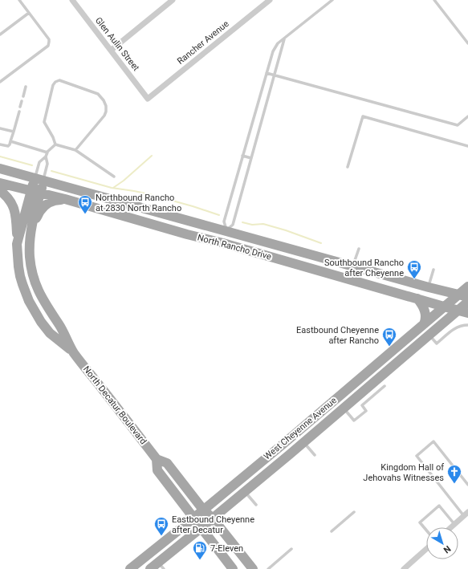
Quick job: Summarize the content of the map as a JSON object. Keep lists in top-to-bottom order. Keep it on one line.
{"streets":{"main road":["North Rancho Drive","North Decatur Boulevard","West Cheyenne Avenue"],"street":["Rancher Avenue","Glen Aulin Street"]},"crossings":[["Rancher Avenue","Glen Aulin Street"],["North Rancho Drive","North Decatur Boulevard"],["North Rancho Drive","West Cheyenne Avenue"],["North Decatur Boulevard","West Cheyenne Avenue"]],"places":{"bus stop":["Northbound Rancho at 2830 North Rancho","Southbound Rancho after Cheyenne","Eastbound Cheyenne after Rancho","Eastbound Cheyenne after Decatur"],"church":["Kingdom Hall of Jehovahs Witnesses"],"fuel station":["7-Eleven"]},"north":"bottom right"}
